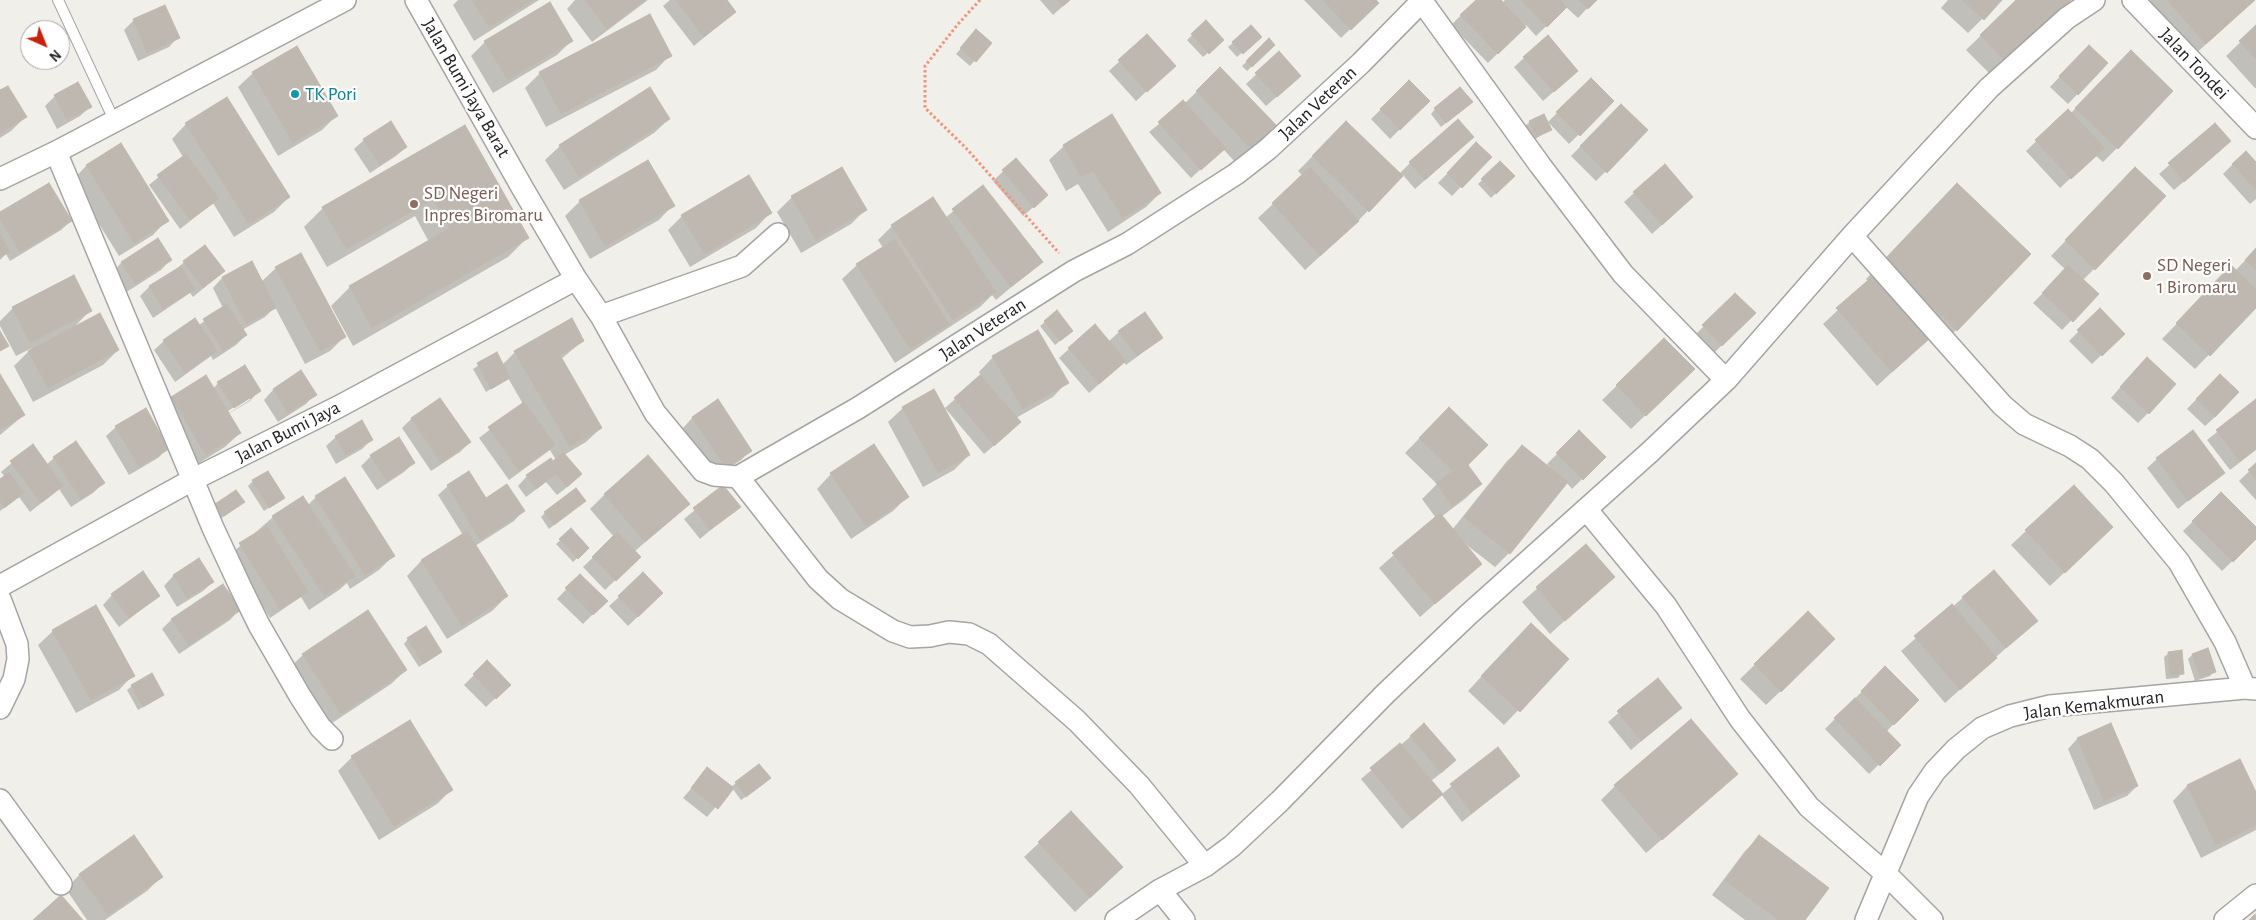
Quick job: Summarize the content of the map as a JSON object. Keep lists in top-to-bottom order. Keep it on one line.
{"streets":{"street":["Jalan Tondei","Jalan Bumi Jaya Barat","Jalan Veteran","Jalan Bumi Jaya","Jalan Kemakmuran"]},"crossings":[["Jalan Bumi Jaya Barat","Jalan Bumi Jaya"]],"places":["TK Pori","SD Negeri Inpres Biromaru","SD Negeri 1 Biromaru"],"north":"bottom right"}
